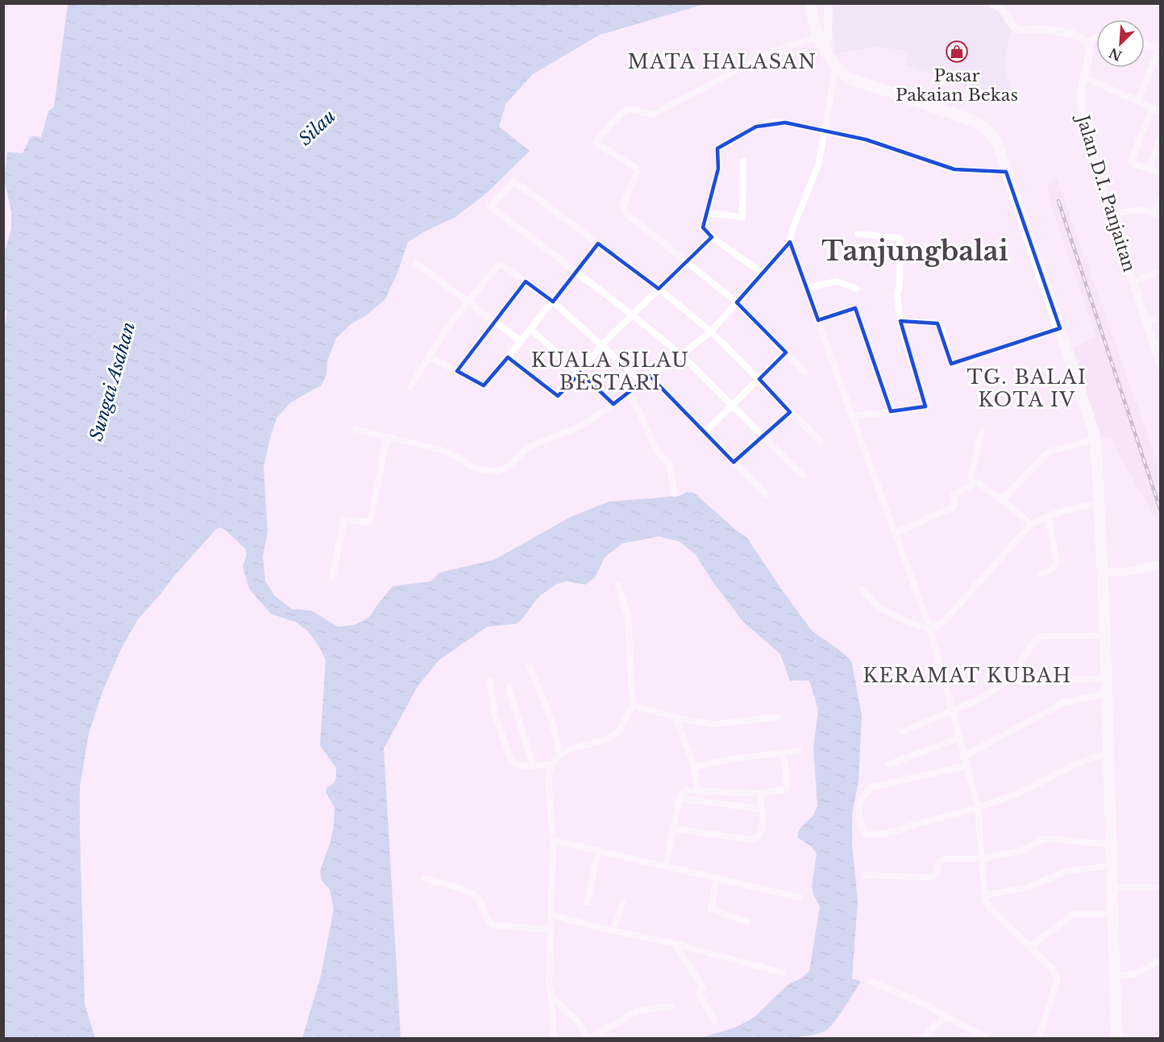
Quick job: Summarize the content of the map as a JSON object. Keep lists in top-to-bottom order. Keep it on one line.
{"streets":{"main road":["Jalan D.I. Panjaitan"]},"districts":["MATA HALASAN","Tanjungbalai","KUALA SILAU BESTARI","TG. BALAI KOTA IV","KERAMAT KUBAH"],"water":["Silau","Sungai Asahan"],"places":{"shop":["Pasar Pakaian Bekas"]},"north":"bottom left"}
